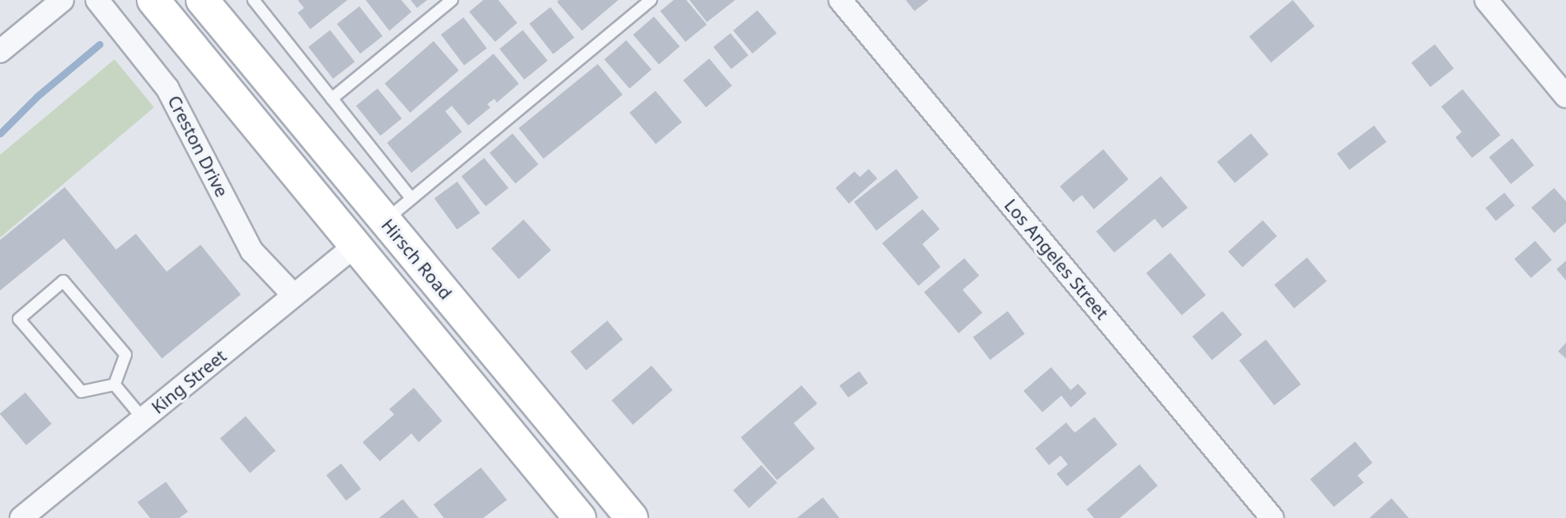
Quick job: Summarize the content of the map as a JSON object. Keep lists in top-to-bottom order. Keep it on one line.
{"streets":{"main road":["Hirsch Road"],"street":["Creston Drive","Los Angeles Street","King Street"]},"crossings":[["Creston Drive","King Street"],["Hirsch Road","King Street"]]}
